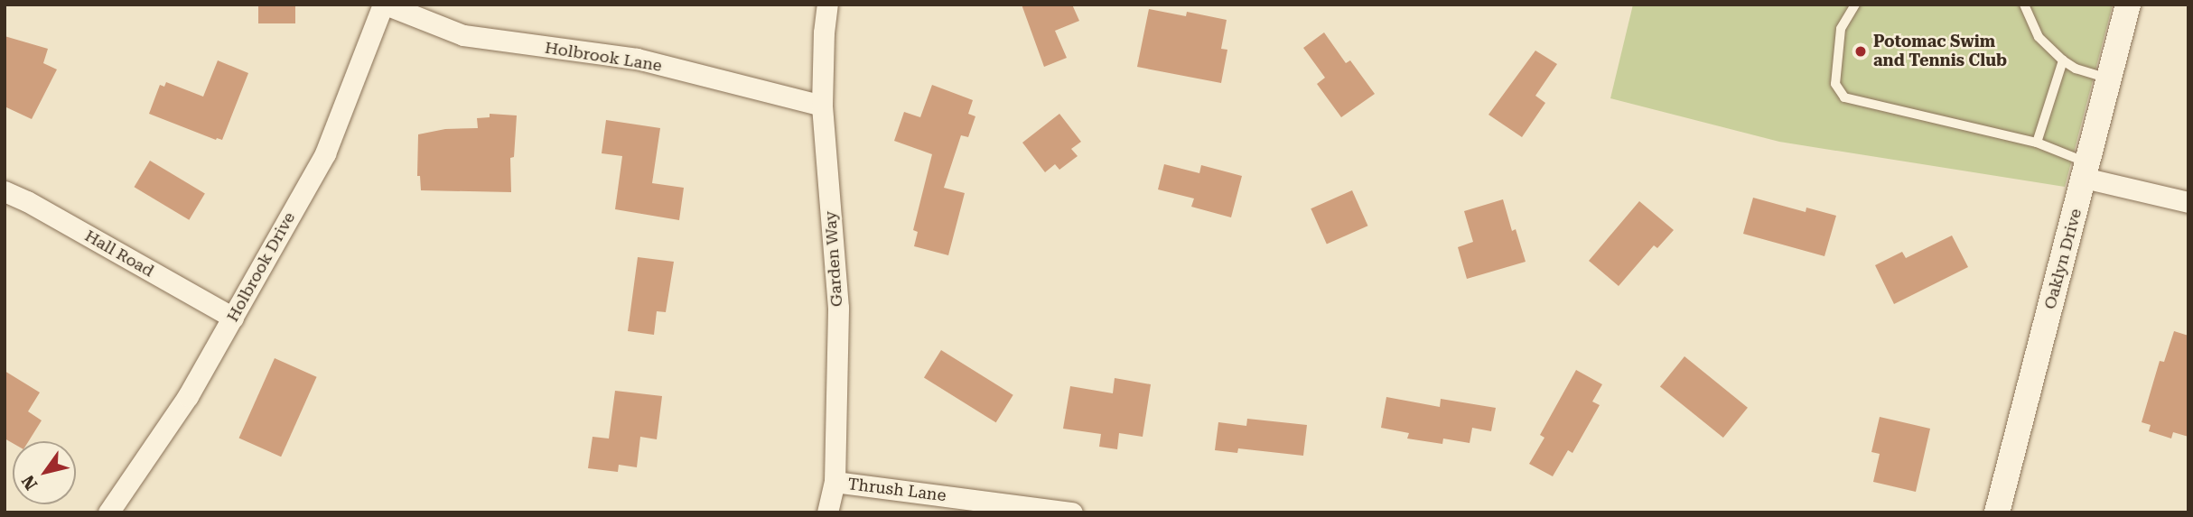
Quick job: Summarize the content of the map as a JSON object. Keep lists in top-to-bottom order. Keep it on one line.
{"streets":{"street":["Holbrook Lane","Hall Road","Garden Way","Oaklyn Drive","Holbrook Drive","Thrush Lane"]},"crossings":[["Holbrook Lane","Garden Way"],["Holbrook Lane","Holbrook Drive"],["Hall Road","Holbrook Drive"],["Garden Way","Thrush Lane"]],"places":["Potomac Swim and Tennis Club"],"north":"bottom left"}
